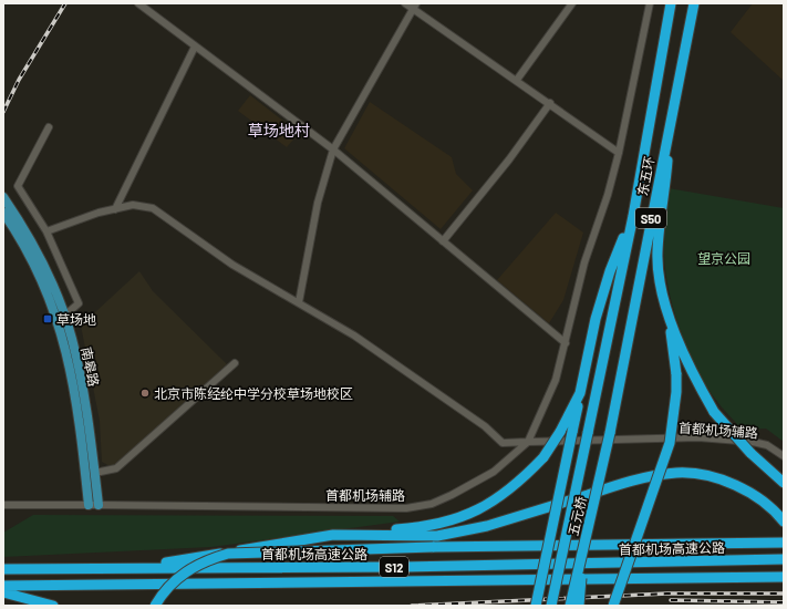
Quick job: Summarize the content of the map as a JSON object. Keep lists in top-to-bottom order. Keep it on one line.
{"streets":{"highway":["东五环","S50","五元桥","首都机场高速公路","S12"],"main road":["南皋路"],"street":["首都机场辅路"]},"crossings":[["东五环","五元桥"],["南皋路","首都机场辅路"]],"districts":["草场地村"],"parks":["望京公园"],"places":{"transit":["草场地"],"other":["北京市陈经纶中学分校草场地校区"]}}
